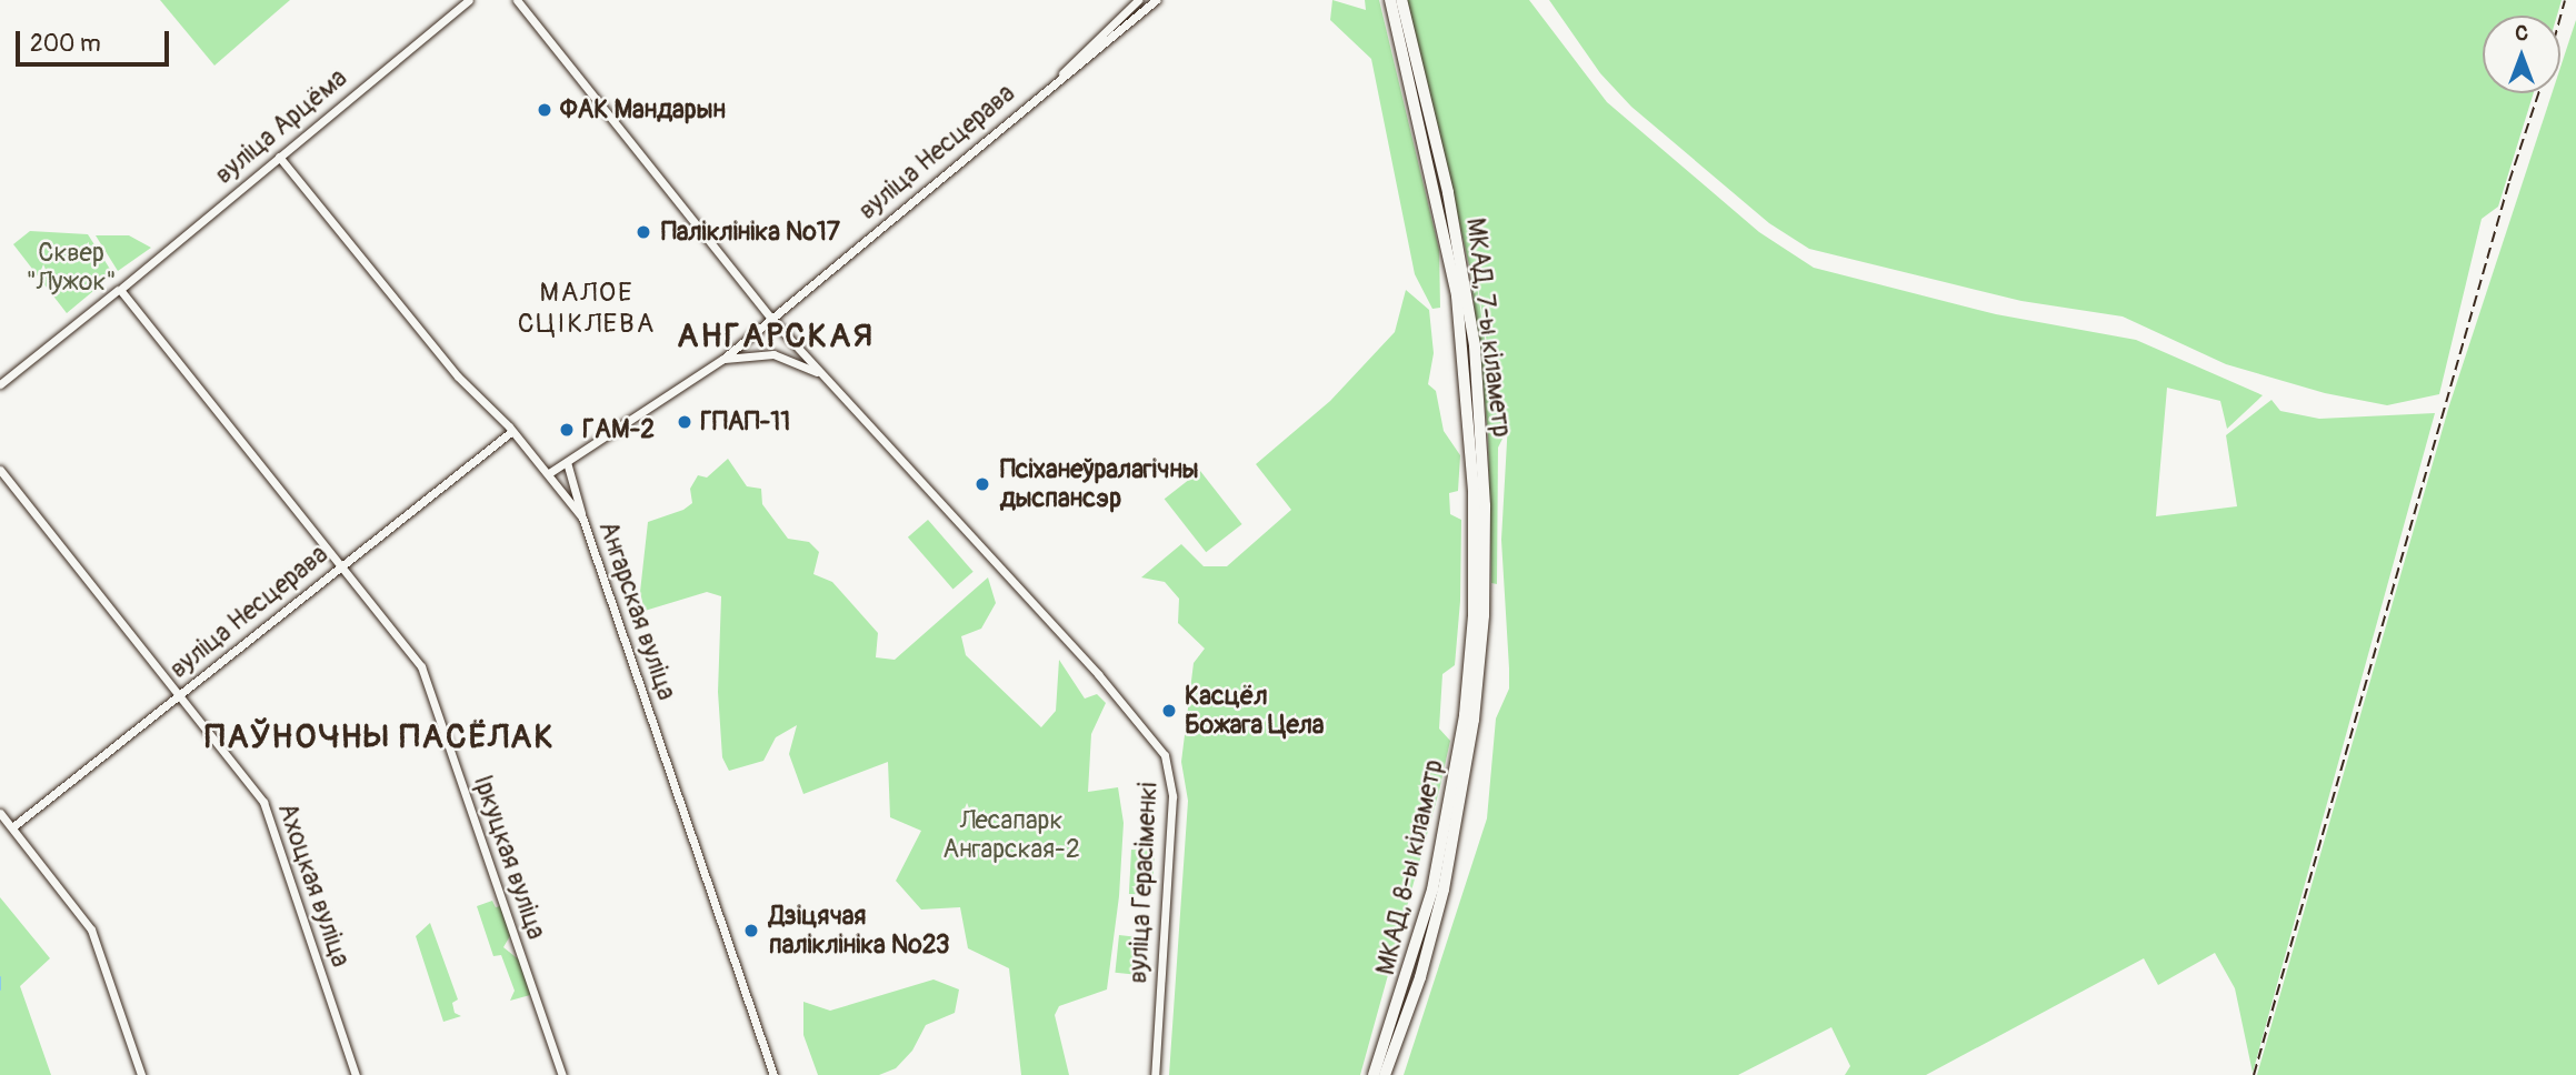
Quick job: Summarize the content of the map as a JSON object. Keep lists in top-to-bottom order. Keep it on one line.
{"streets":{"highway":["МКАД, 7-ы кіламетр","МКАД, 8-ы кіламетр"],"street":["вуліца Арцёма","вуліца Несцерава","Ангарская вуліца","Іркуцкая вуліца","вуліца Герасіменкі","Ахоцкая вуліца"]},"crossings":[["вуліца Арцёма","Ангарская вуліца"],["вуліца Арцёма","Іркуцкая вуліца"],["вуліца Несцерава","Ангарская вуліца"],["вуліца Несцерава","Іркуцкая вуліца"],["вуліца Несцерава","вуліца Герасіменкі"],["вуліца Несцерава","Ахоцкая вуліца"],["МКАД, 7-ы кіламетр","МКАД, 8-ы кіламетр"]],"districts":["МАЛОЕ СЦІКЛЕВА","АНГАРСКАЯ","ПАЎНОЧНЫ ПАСЁЛАК"],"parks":["Сквер \"Лужок\"","Лесапарк Ангарская-2"],"places":["ФАК Мандарын","Паліклініка №17","ГПАП-11","ГАМ-2","Псіханеўралагічны дыспансэр","Касцёл Божага Цела","Дзіцячая паліклініка №23"],"scale_bar":"200 m","north":"top"}
